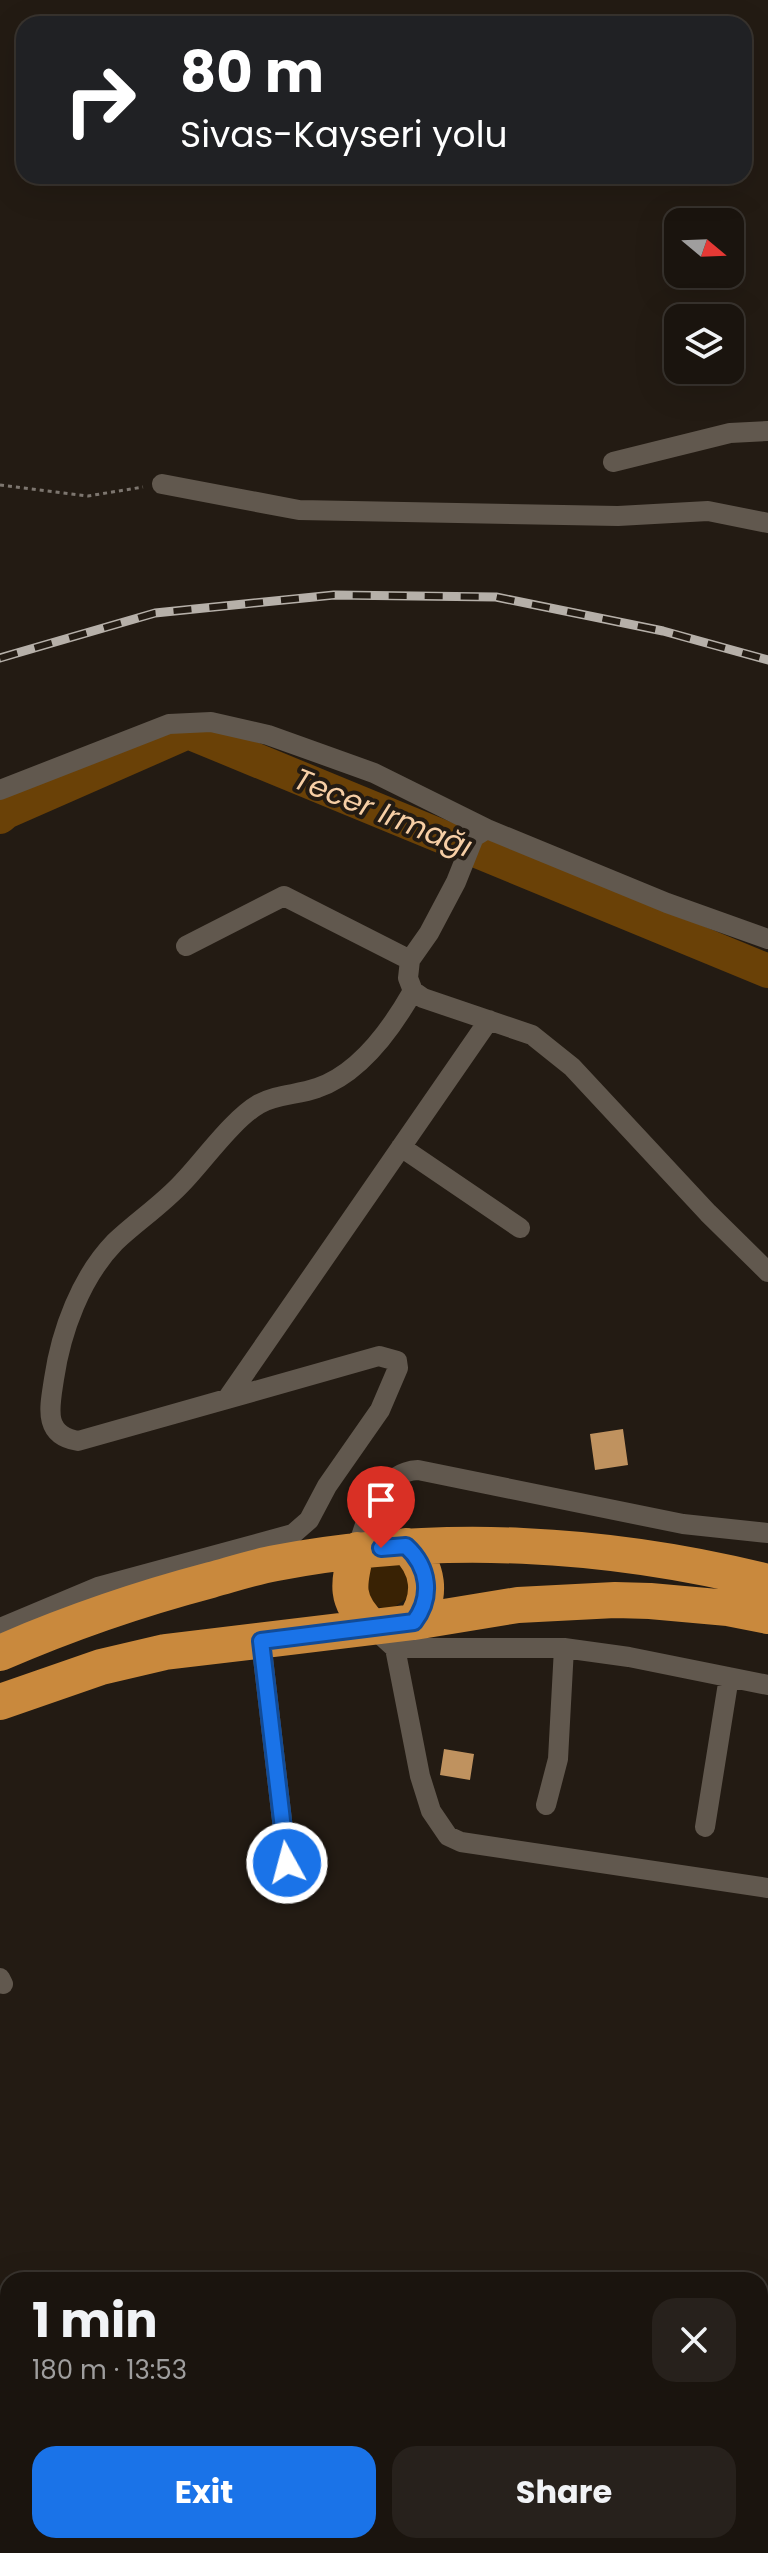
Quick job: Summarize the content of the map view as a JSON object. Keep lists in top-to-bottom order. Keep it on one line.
{"water":["Tecer Irmağı"],"north":"right","page":{"turn":["80 m","Sivas-Kayseri yolu"],"heading":["1 min","180 m · 13:53"],"buttons":["Exit","Share"]}}
